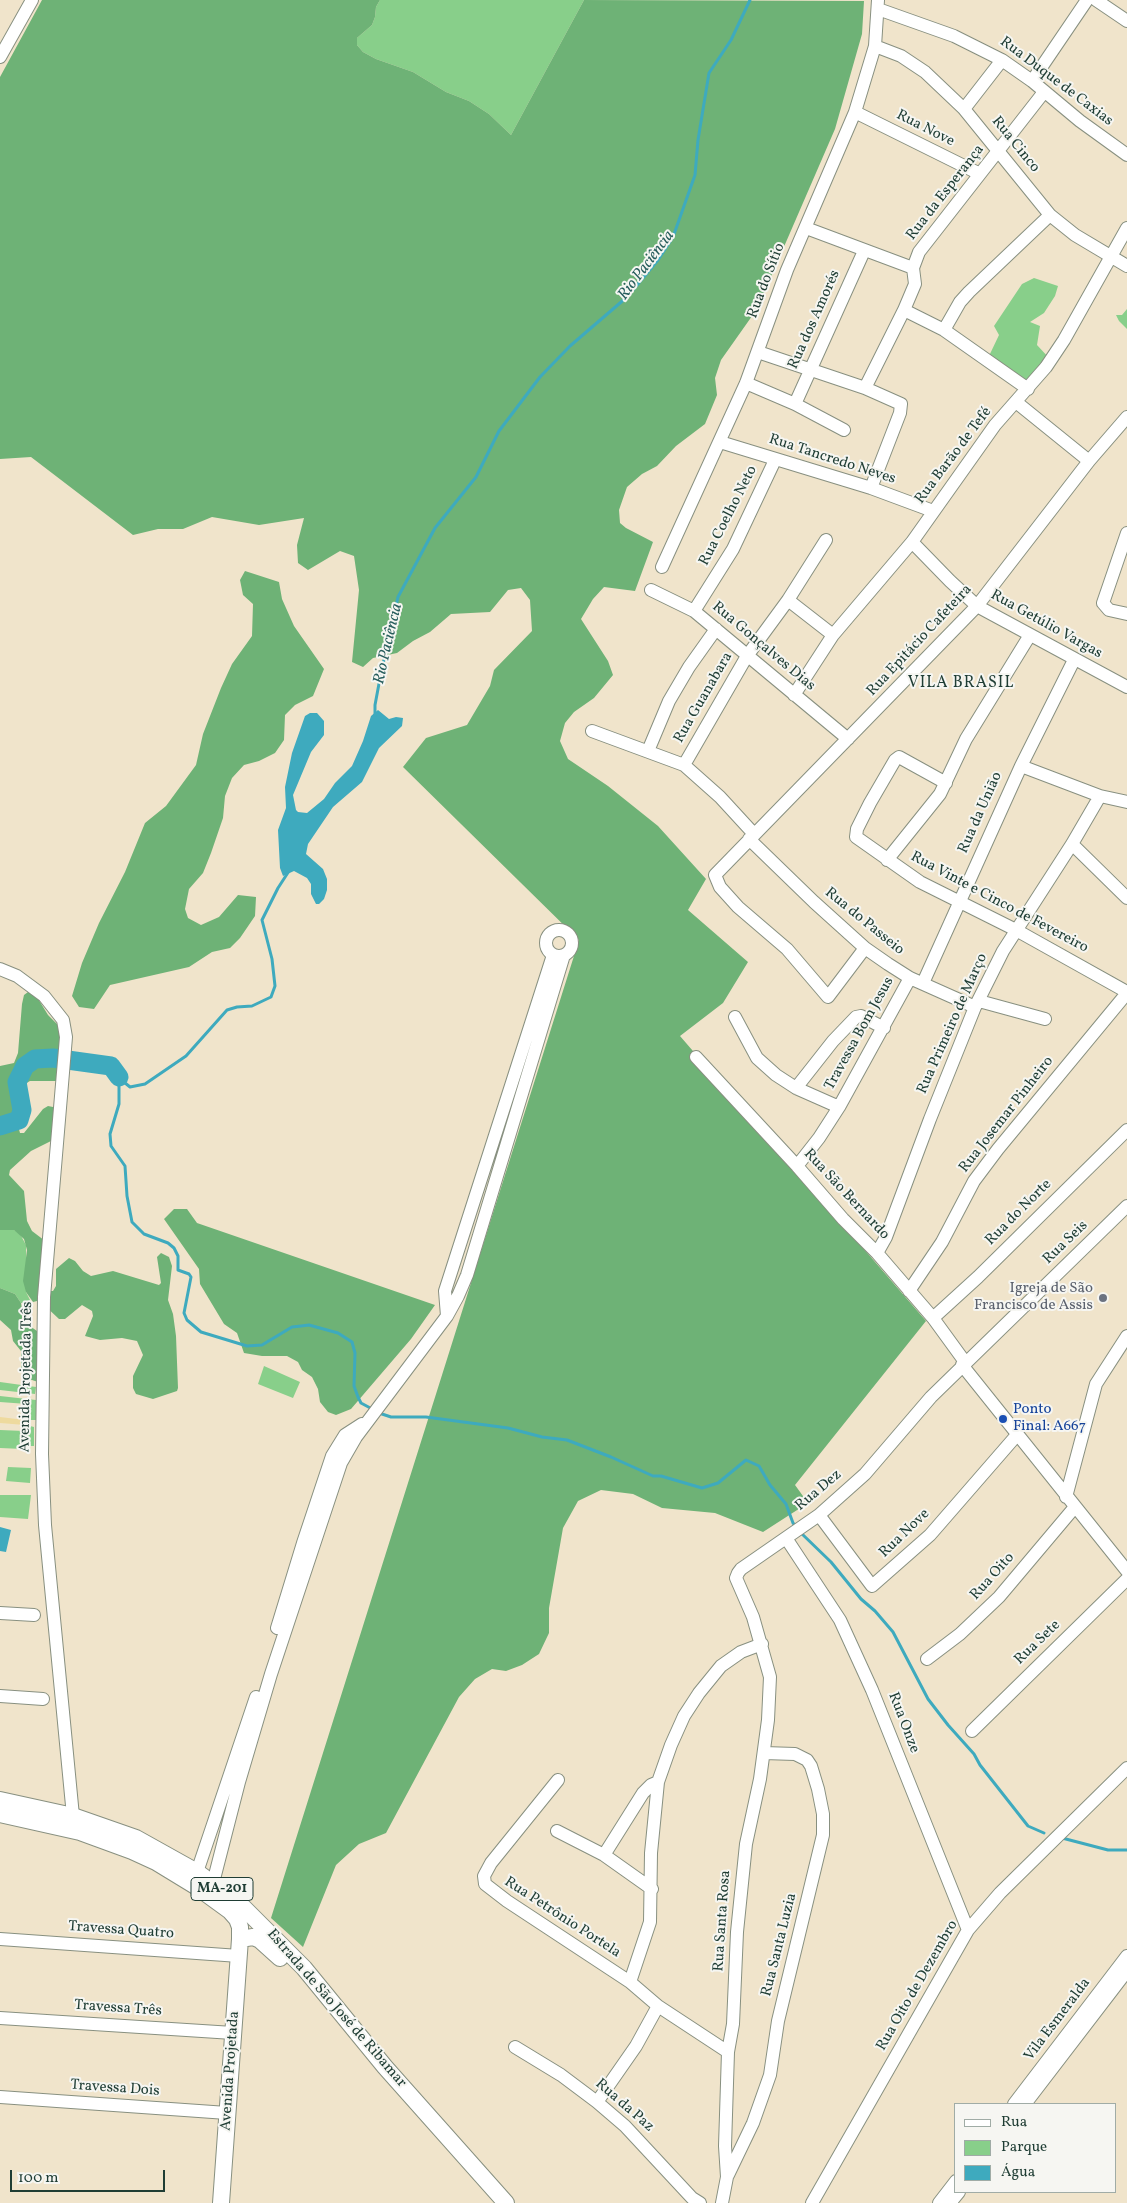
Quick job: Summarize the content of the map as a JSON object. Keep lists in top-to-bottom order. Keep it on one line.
{"streets":{"main road":["MA-201","Estrada de São José de Ribamar","Avenida Projetada"],"street":["Rua Duque de Caxias","Rua Nove","Rua Cinco","Rua da Esperança","Rua do Sítio","Rua dos Amorés","Rua Barão de Tefé","Rua Tancredo Neves","Rua Coelho Neto","Rua Getúlio Vargas","Rua Epitácio Cafeteira","Rua Gonçalves Dias","Rua Guanabara","Rua da União","Rua Vinte e Cinco de Fevereiro","Rua do Passeio","Rua Primeiro de Março","Travessa Bom Jesus","Rua Josemar Pinheiro","Rua São Bernardo","Rua do Norte","Rua Seis","Avenida Projetada Três","Rua Dez","Rua Oito","Rua Sete","Rua Onze","Rua Petrônio Portela","Rua Santa Rosa","Travessa Quatro","Rua Santa Luzia","Rua Oito de Dezembro","Travessa Três","Vila Esmeralda","Travessa Dois","Rua da Paz"]},"crossings":[["Rua Duque de Caxias","Rua da Esperança"],["Rua Duque de Caxias","Rua do Sítio"],["Rua Nove","Rua da Esperança"],["Rua Nove","Rua do Sítio"],["Rua Nove","Rua São Bernardo"],["Rua Nove","Rua Dez"],["Rua Cinco","Rua da Esperança"],["Rua Cinco","Rua do Sítio"],["Rua Cinco","Rua Barão de Tefé"],["Rua do Sítio","Rua Tancredo Neves"],["Rua Barão de Tefé","Rua Tancredo Neves"],["Rua Barão de Tefé","Rua Getúlio Vargas"],["Rua Barão de Tefé","Rua Gonçalves Dias"],["Rua Tancredo Neves","Rua Coelho Neto"],["Rua Coelho Neto","Rua Gonçalves Dias"],["Rua Getúlio Vargas","Rua Epitácio Cafeteira"],["Rua Getúlio Vargas","Rua da União"],["Rua Epitácio Cafeteira","Rua Gonçalves Dias"],["Rua Epitácio Cafeteira","Rua do Passeio"],["Rua Gonçalves Dias","Rua Guanabara"],["Rua Guanabara","Rua do Passeio"],["Rua da União","Rua Vinte e Cinco de Fevereiro"],["Rua da União","Rua do Passeio"],["Rua Vinte e Cinco de Fevereiro","Rua Primeiro de Março"],["Rua Vinte e Cinco de Fevereiro","Rua Josemar Pinheiro"],["Rua do Passeio","Rua Primeiro de Março"],["Rua do Passeio","Travessa Bom Jesus"],["Rua Primeiro de Março","Rua São Bernardo"],["Travessa Bom Jesus","Rua São Bernardo"],["Rua Josemar Pinheiro","Rua São Bernardo"],["Rua São Bernardo","Rua do Norte"],["Rua São Bernardo","Rua Seis"],["Rua São Bernardo","Rua Dez"],["Rua São Bernardo","Rua Oito"],["Rua Seis","Rua Dez"],["Avenida Projetada Três","Estrada de São José de Ribamar"],["Rua Dez","Rua Onze"],["Rua Dez","Rua Santa Rosa"],["Rua Onze","Rua Oito de Dezembro"],["Rua Petrônio Portela","Rua Santa Rosa"],["Rua Santa Rosa","Rua Santa Luzia"],["Travessa Quatro","Avenida Projetada"],["Travessa Três","Avenida Projetada"],["Estrada de São José de Ribamar","Avenida Projetada"],["Avenida Projetada","Travessa Dois"]],"districts":["VILA BRASIL"],"water":["Rio Paciência"],"places":["Igreja de São Francisco de Assis","Ponto Final: A667"],"legend":["Rua","Parque","Água"],"scale_bar":"100 m"}
